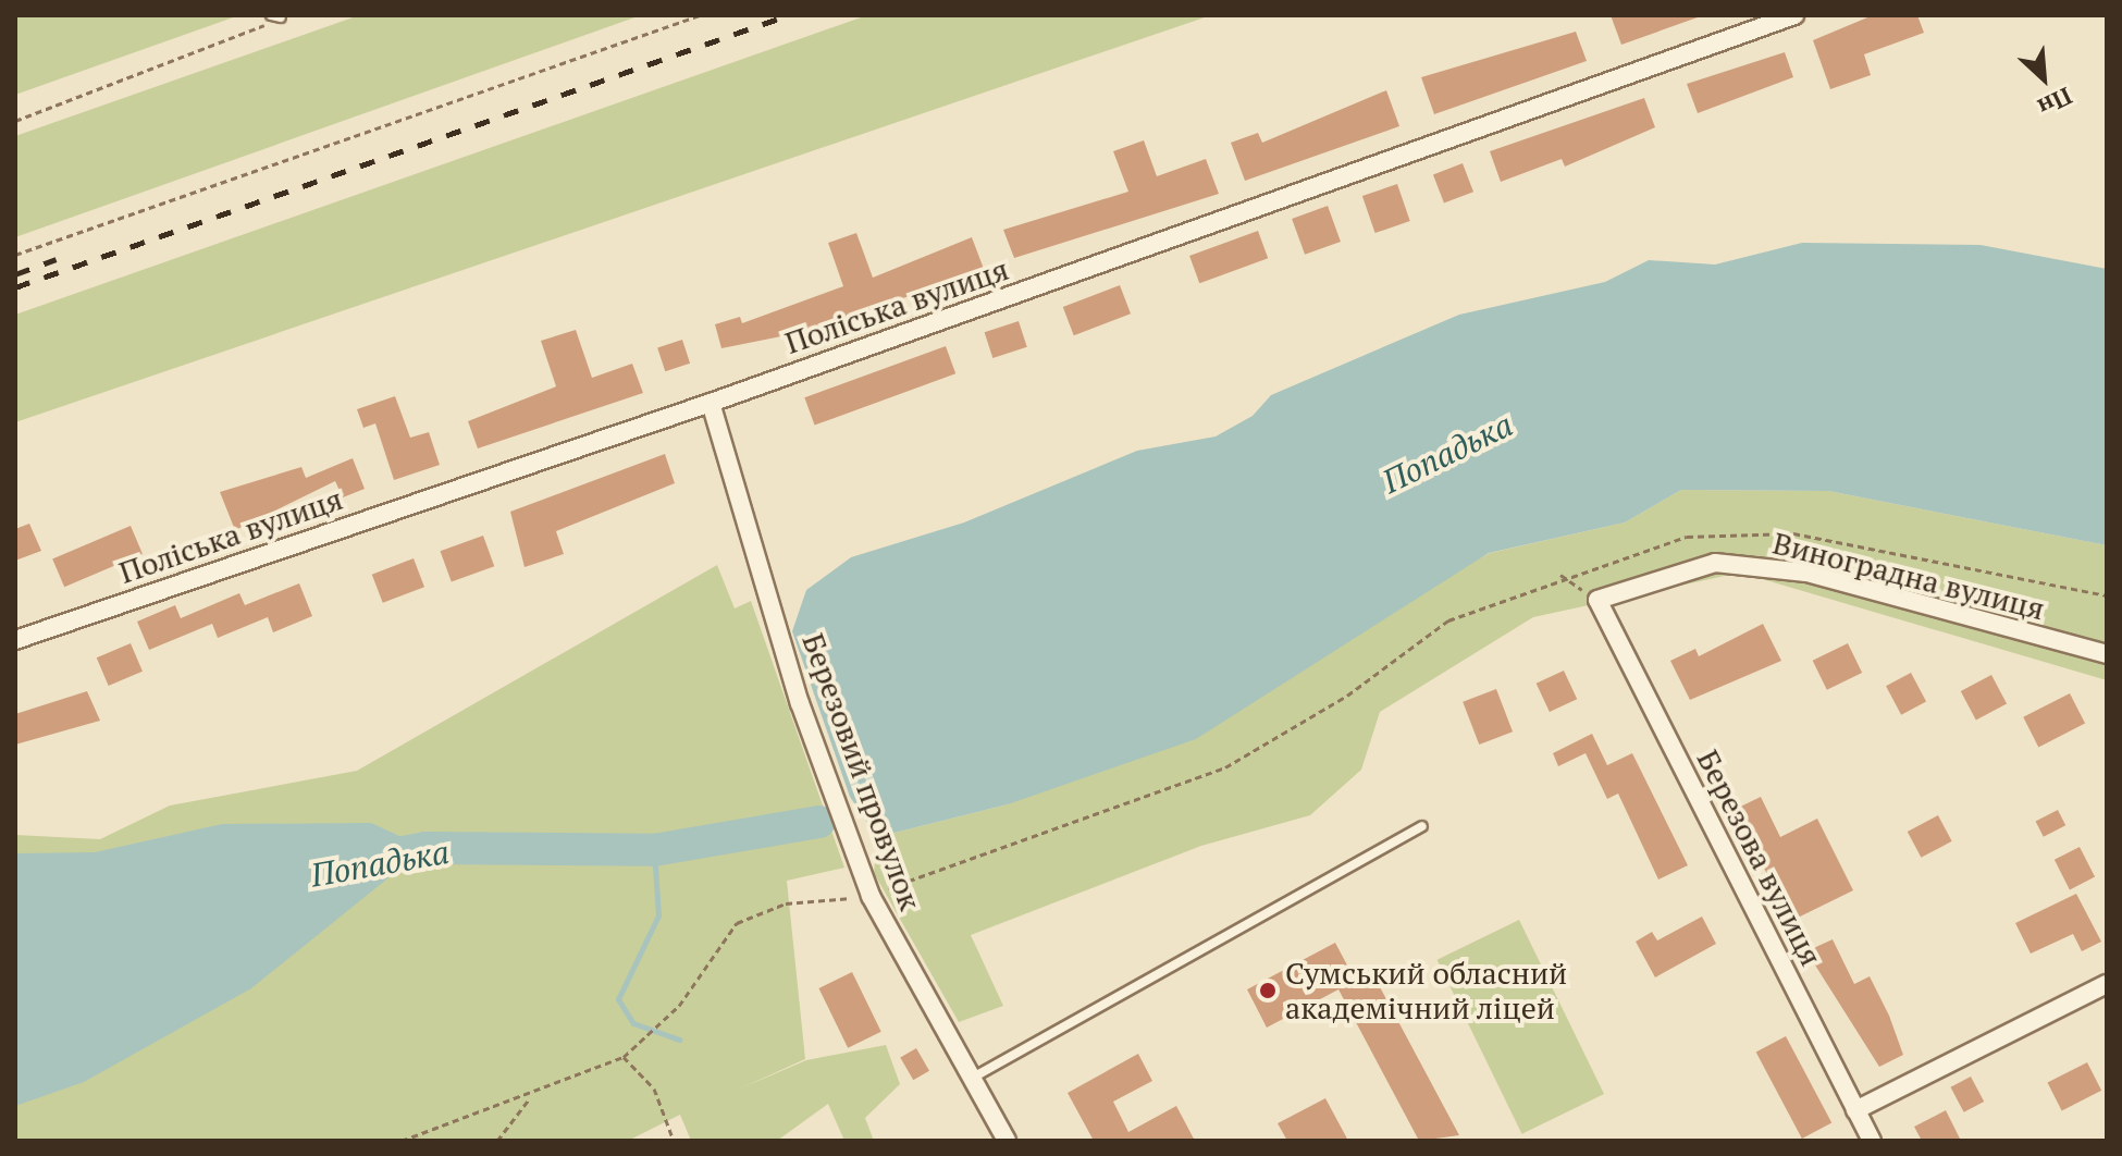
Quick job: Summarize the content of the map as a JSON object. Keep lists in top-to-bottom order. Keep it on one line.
{"streets":{"street":["Поліська вулиця","Виноградна вулиця","Березовий провулок","Березова вулиця"]},"crossings":[["Поліська вулиця","Березовий провулок"],["Виноградна вулиця","Березова вулиця"]],"water":["Попадька"],"places":["Сумський обласний академічний ліцей"],"north":"bottom right"}
